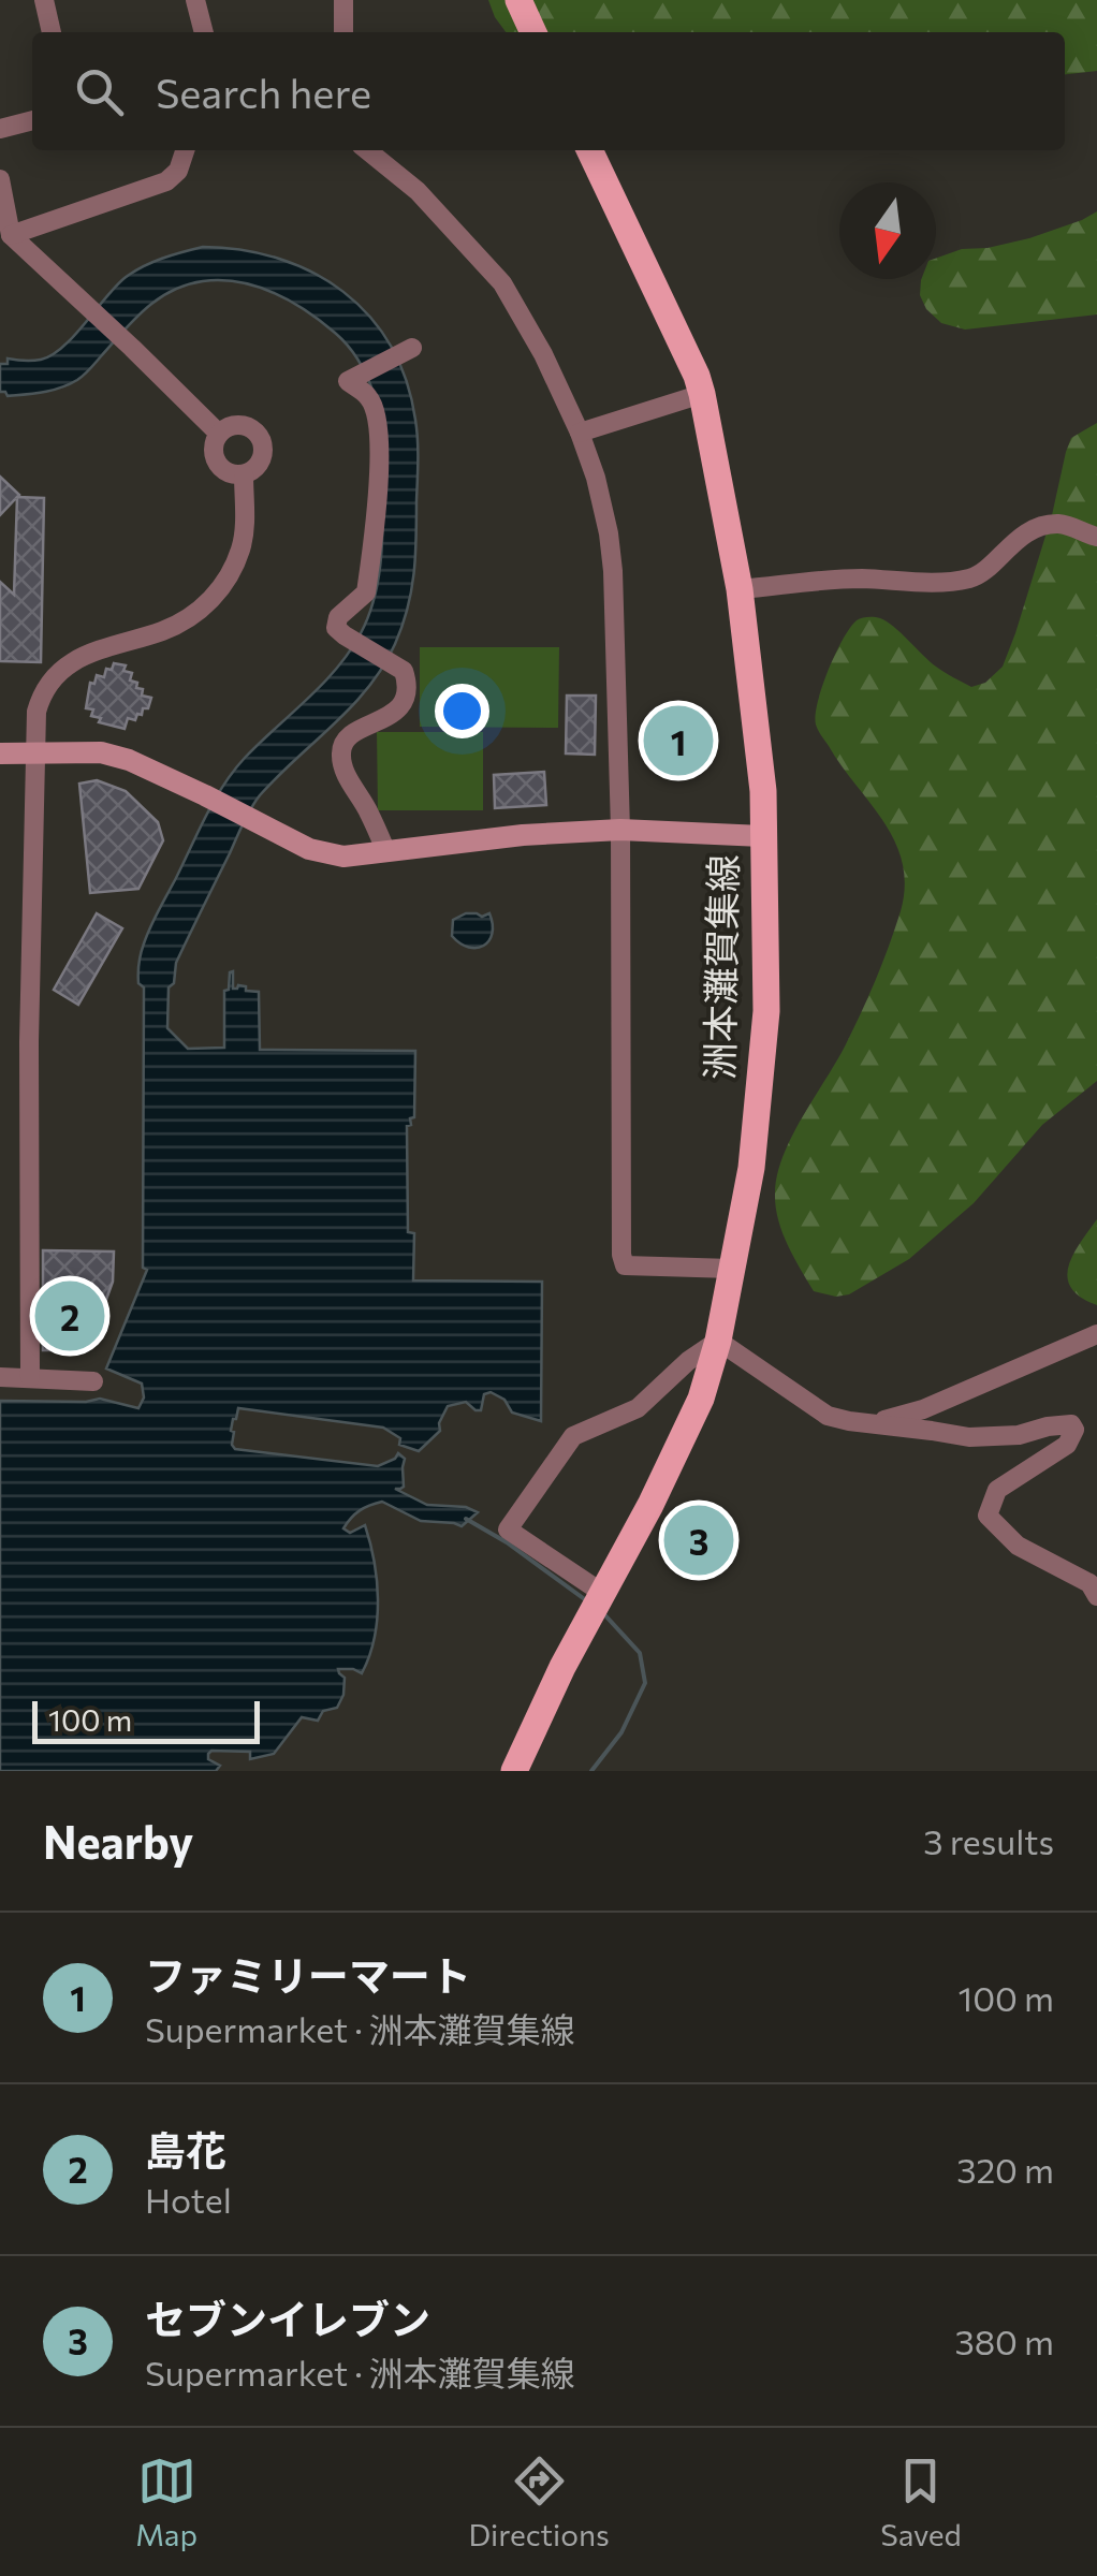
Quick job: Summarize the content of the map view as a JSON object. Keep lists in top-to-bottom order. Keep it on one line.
{"streets":{"main road":["洲本灘賀集線"]},"scale_bar":"100 m","north":"bottom","page":{"search":"Search here","pins":["1","2","3"],"scale":"100 m","heading":["Nearby","3 results"],"list":[{"mark":"1","name":"ファミリーマート","note":"Supermarket · 洲本灘賀集線","value":"100 m"},{"mark":"2","name":"島花","note":"Hotel","value":"320 m"},{"mark":"3","name":"セブンイレブン","note":"Supermarket · 洲本灘賀集線","value":"380 m"}],"nav":["Map","Directions","Saved"]}}
